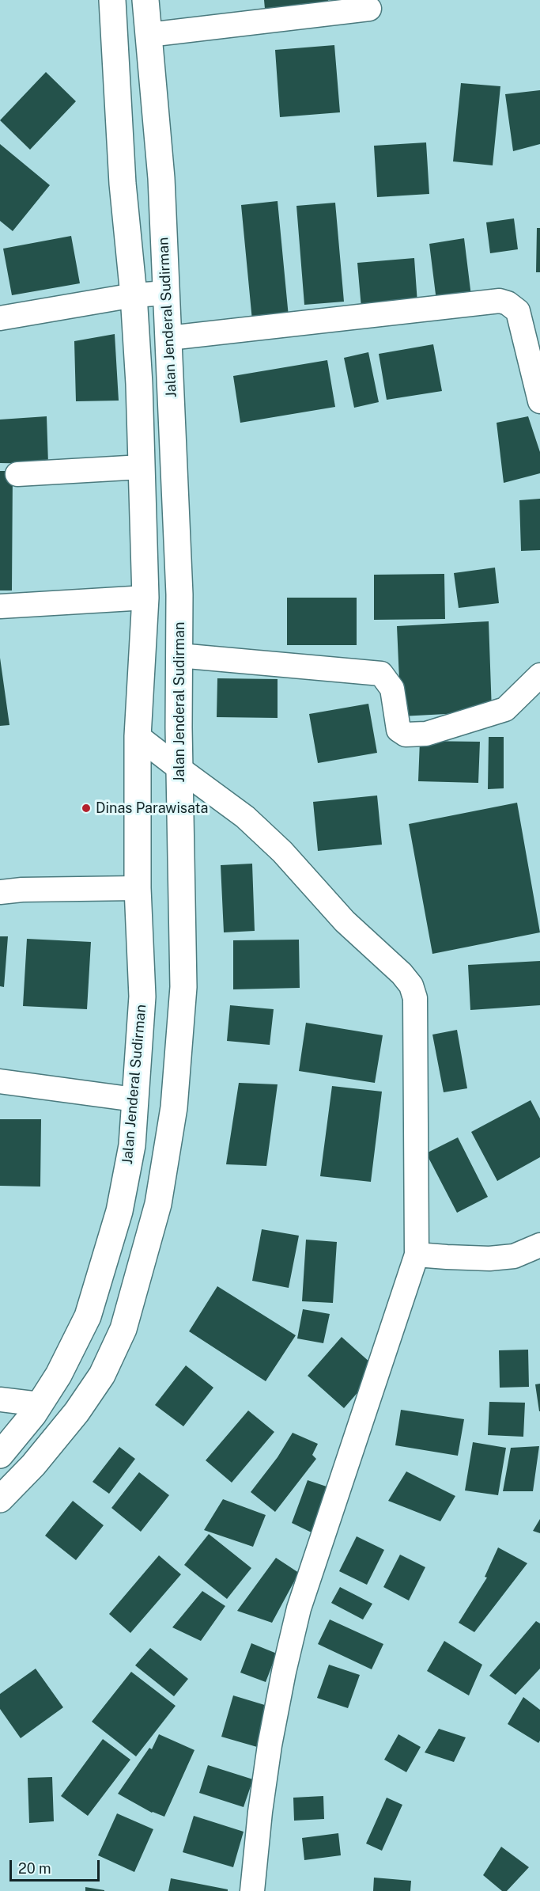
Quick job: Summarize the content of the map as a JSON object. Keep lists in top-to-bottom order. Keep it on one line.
{"streets":{"highway":["Jalan Jenderal Sudirman"]},"places":["Dinas Parawisata"],"scale_bar":"20 m"}
